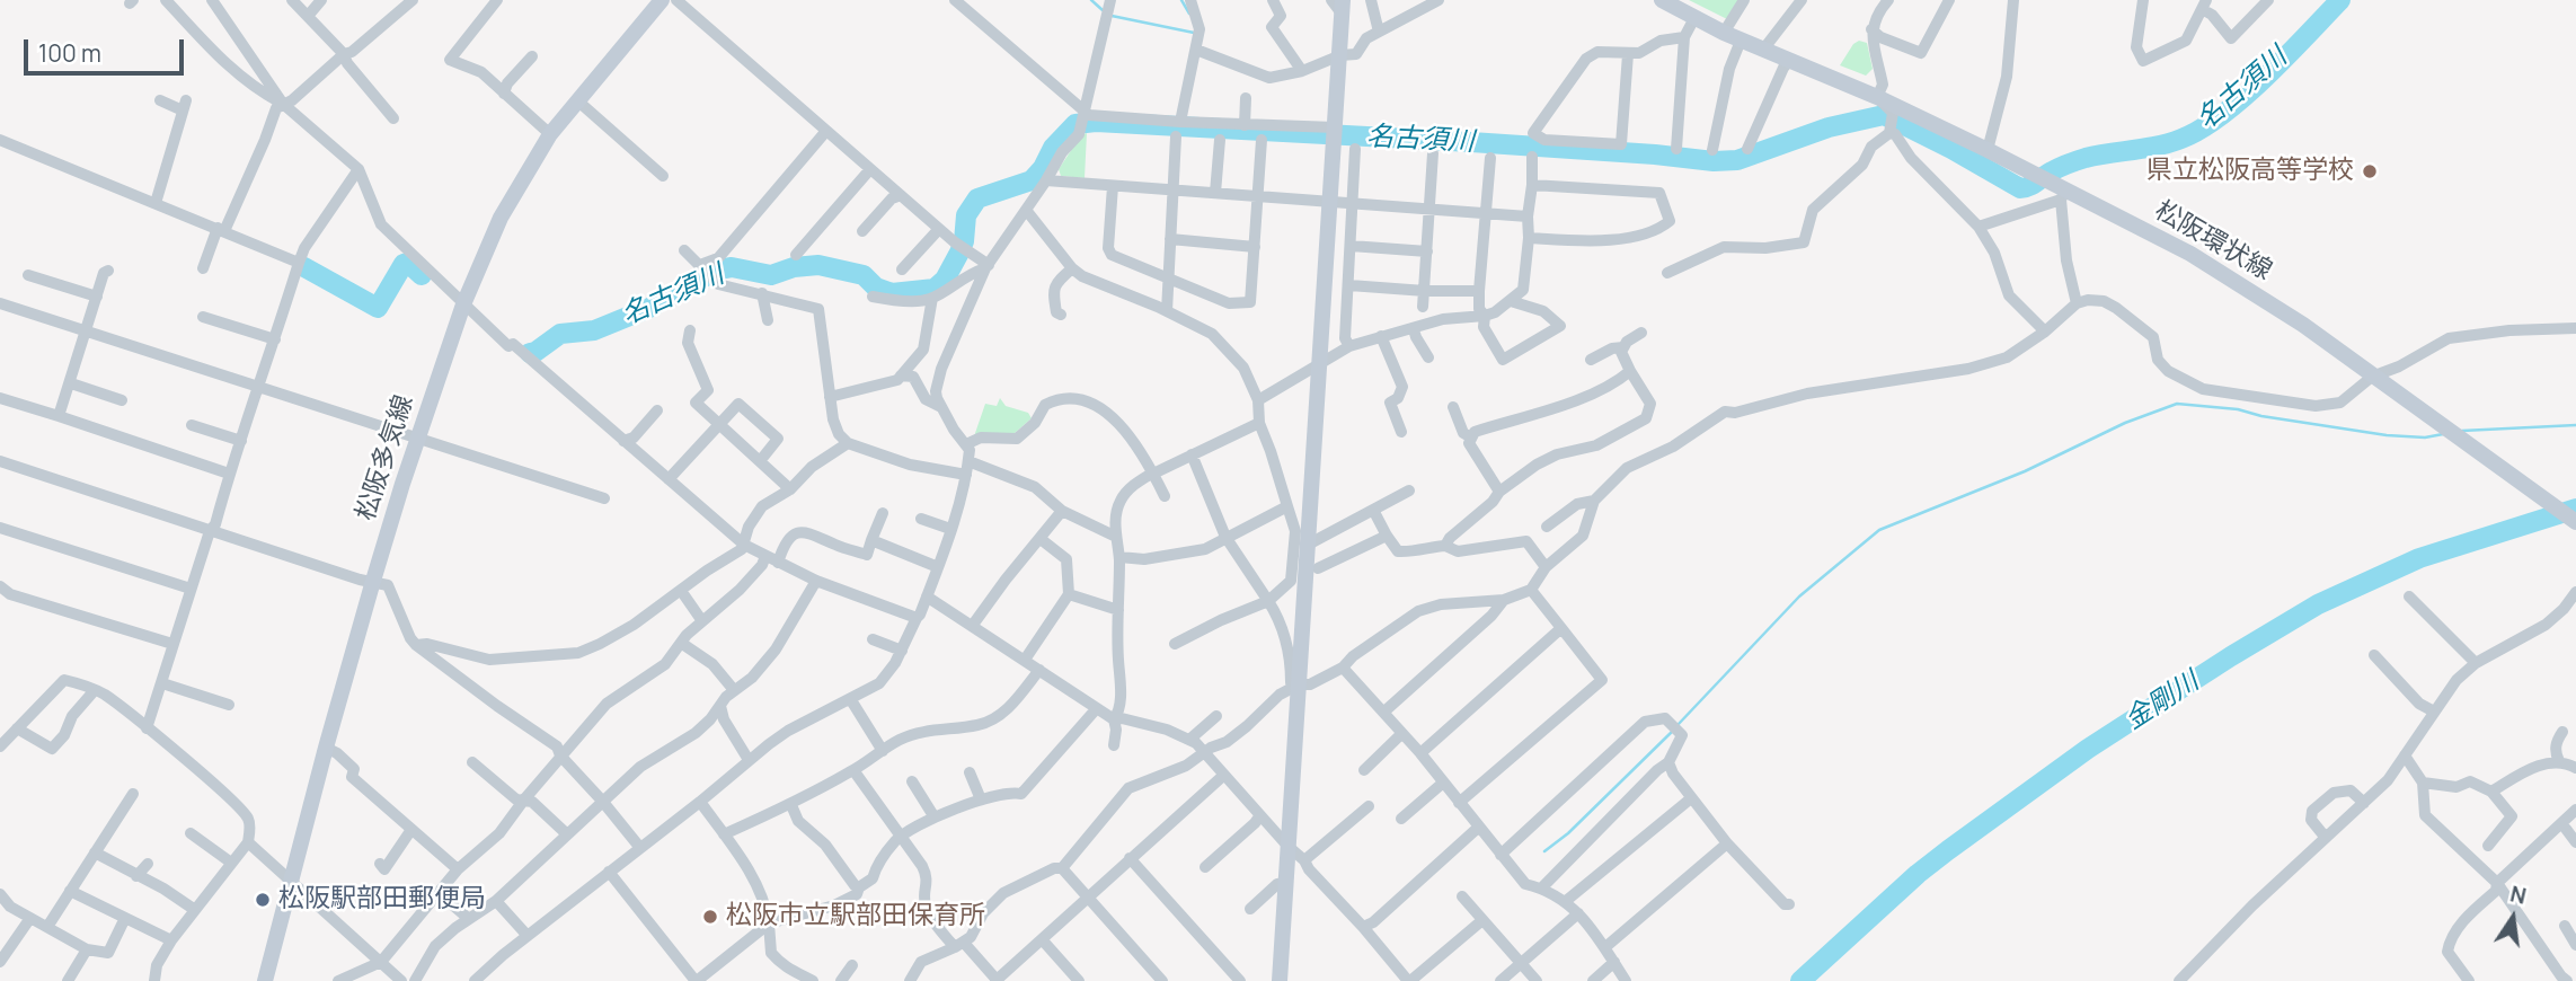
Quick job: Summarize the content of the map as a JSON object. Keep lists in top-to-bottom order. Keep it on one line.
{"streets":{"main road":["松阪環状線","松阪多気線"]},"water":["名古須川","金剛川"],"places":["県立松阪高等学校","松阪駅部田郵便局","松阪市立駅部田保育所"],"scale_bar":"100 m","north":"top"}
